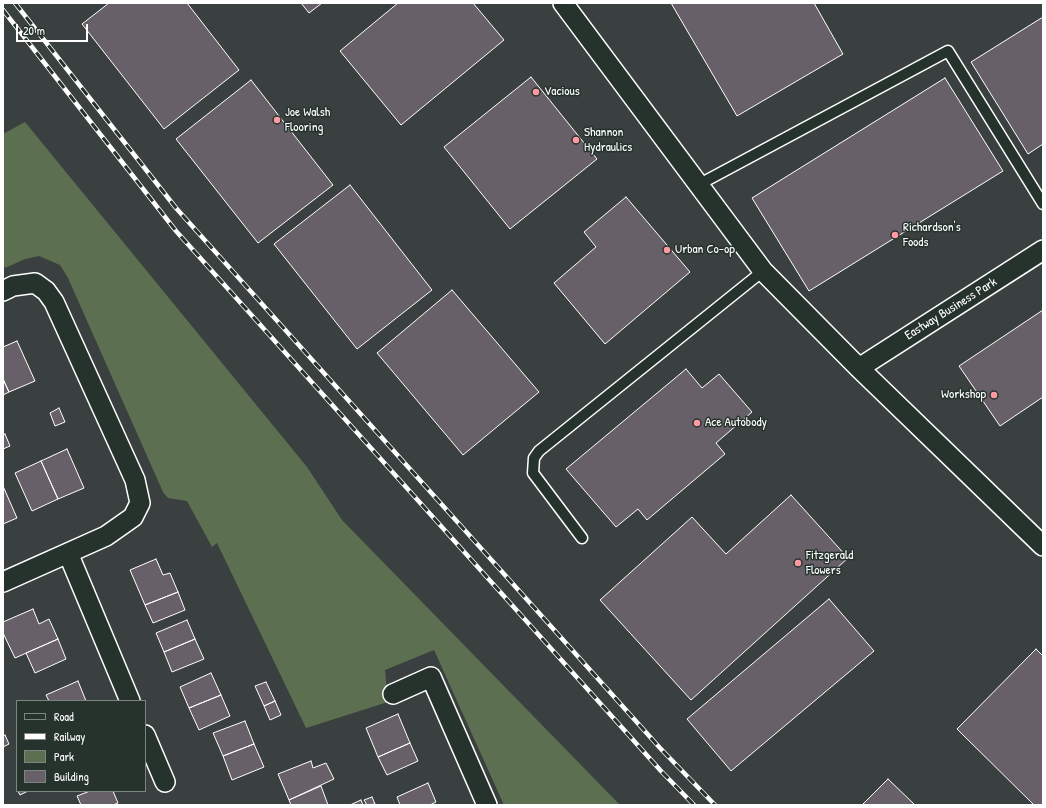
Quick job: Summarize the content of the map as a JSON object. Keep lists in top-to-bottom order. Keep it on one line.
{"streets":{"street":["Eastway Business Park"]},"places":["Vacious","Joe Walsh Flooring","Shannon Hydraulics","Richardson's Foods","Urban Co-op","Workshop","Ace Autobody","Fitzgerald Flowers"],"legend":["Road","Railway","Park","Building"],"scale_bar":"20 m"}
